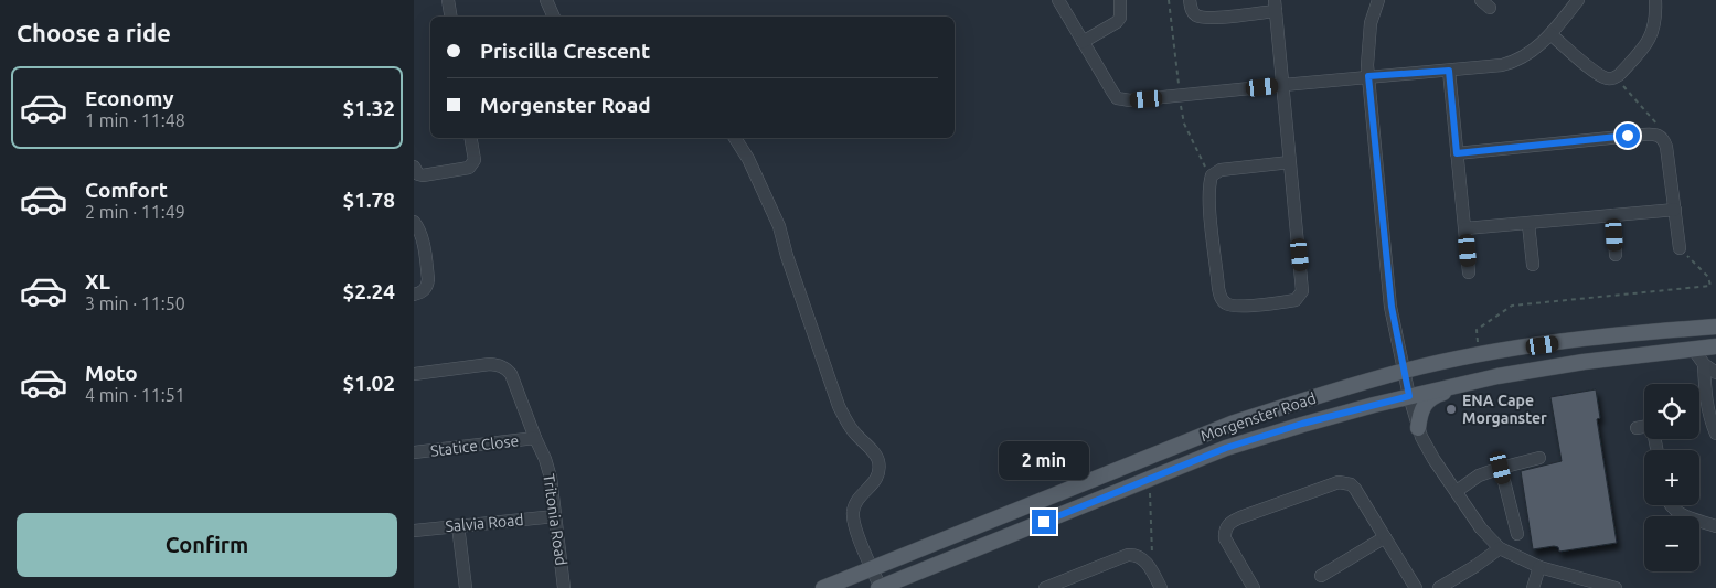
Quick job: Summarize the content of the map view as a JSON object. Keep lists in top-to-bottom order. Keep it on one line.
{"streets":{"main road":["Morgenster Road"],"street":["Statice Close","Tritonia Road","Salvia Road"]},"crossings":[["Statice Close","Tritonia Road"],["Tritonia Road","Salvia Road"]],"places":["ENA Cape Morganster"],"page":{"heading":"Choose a ride","banner":["Priscilla Crescent","Morgenster Road"],"list":[{"name":"Economy","note":"1 min · 11:48","value":"$1.32"},{"name":"Comfort","note":"2 min · 11:49","value":"$1.78"},{"name":"XL","note":"3 min · 11:50","value":"$2.24"},{"name":"Moto","note":"4 min · 11:51","value":"$1.02"}],"map_buttons":["+","−"],"bubble":"2 min","buttons":"Confirm"}}
